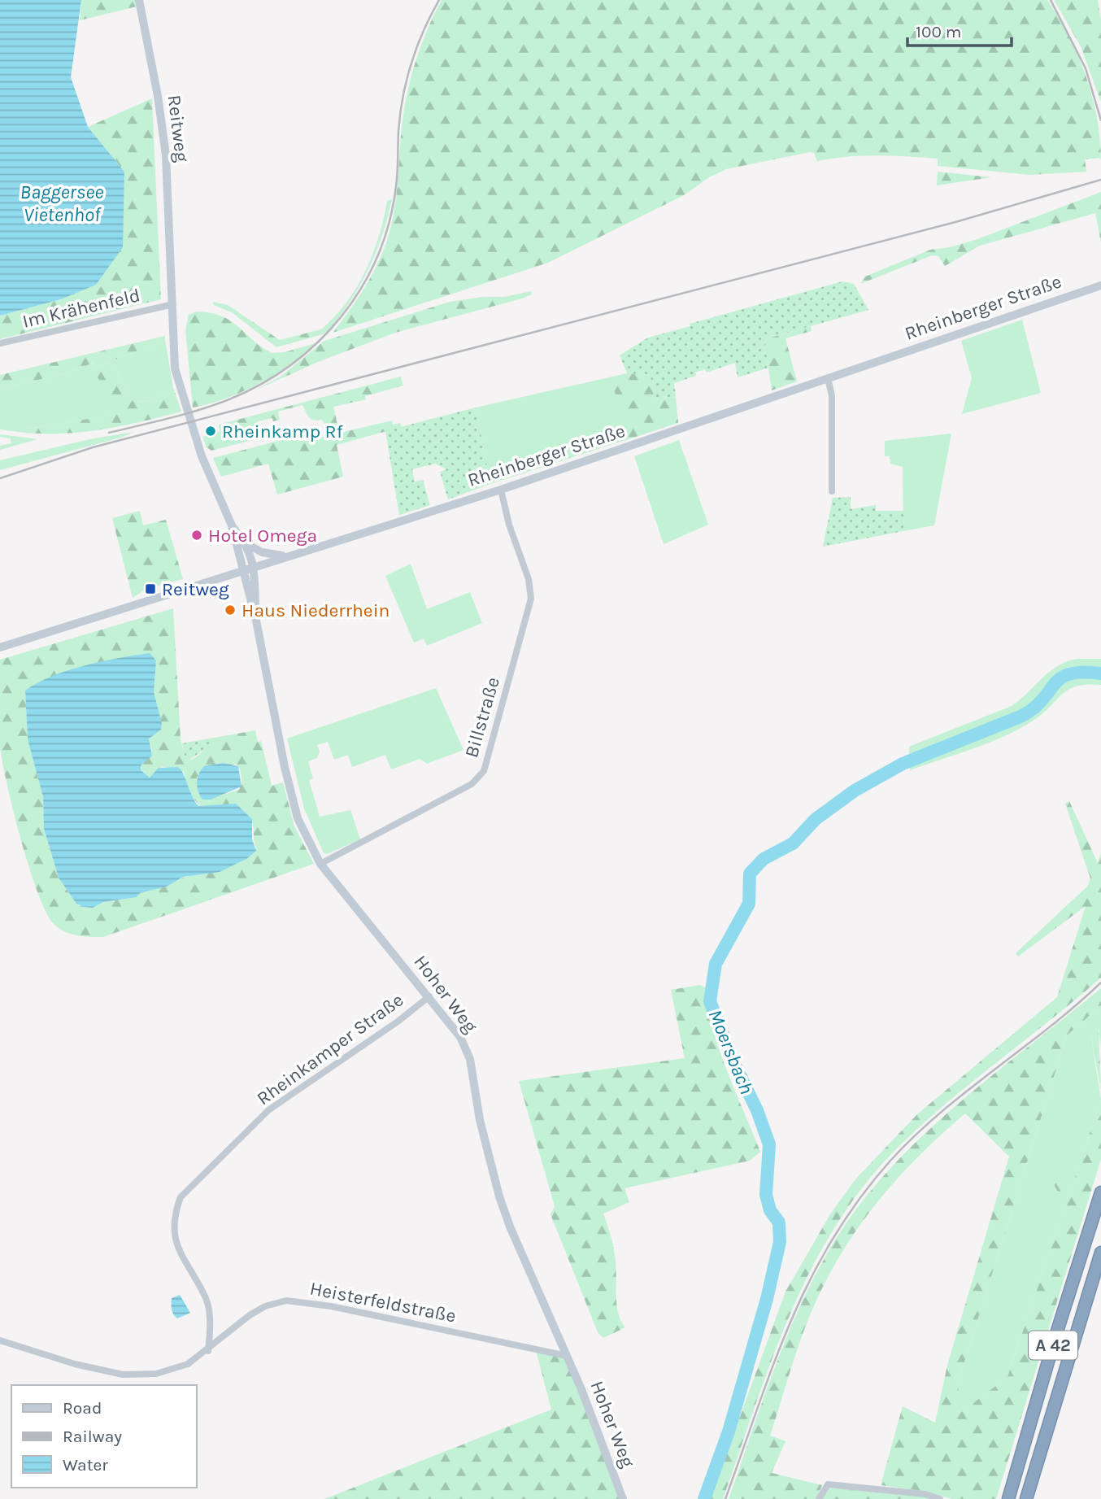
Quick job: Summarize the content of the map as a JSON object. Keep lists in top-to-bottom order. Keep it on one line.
{"streets":{"highway":["A 42"],"main road":["Reitweg","Rheinberger Straße","Hoher Weg"],"street":["Im Krähenfeld","Billstraße","Rheinkamper Straße","Heisterfeldstraße"]},"crossings":[["Reitweg","Rheinberger Straße"],["Reitweg","Im Krähenfeld"],["Reitweg","Hoher Weg"],["Rheinberger Straße","Billstraße"],["Rheinberger Straße","Hoher Weg"],["Billstraße","Hoher Weg"],["Hoher Weg","Rheinkamper Straße"],["Hoher Weg","Heisterfeldstraße"],["Rheinkamper Straße","Heisterfeldstraße"]],"water":["Baggersee Vietenhof","Moersbach"],"places":{"other":["Rheinkamp Rf","Hotel Omega","Haus Niederrhein"],"transit":["Reitweg"]},"legend":["Road","Railway","Water"],"scale_bar":"100 m"}
